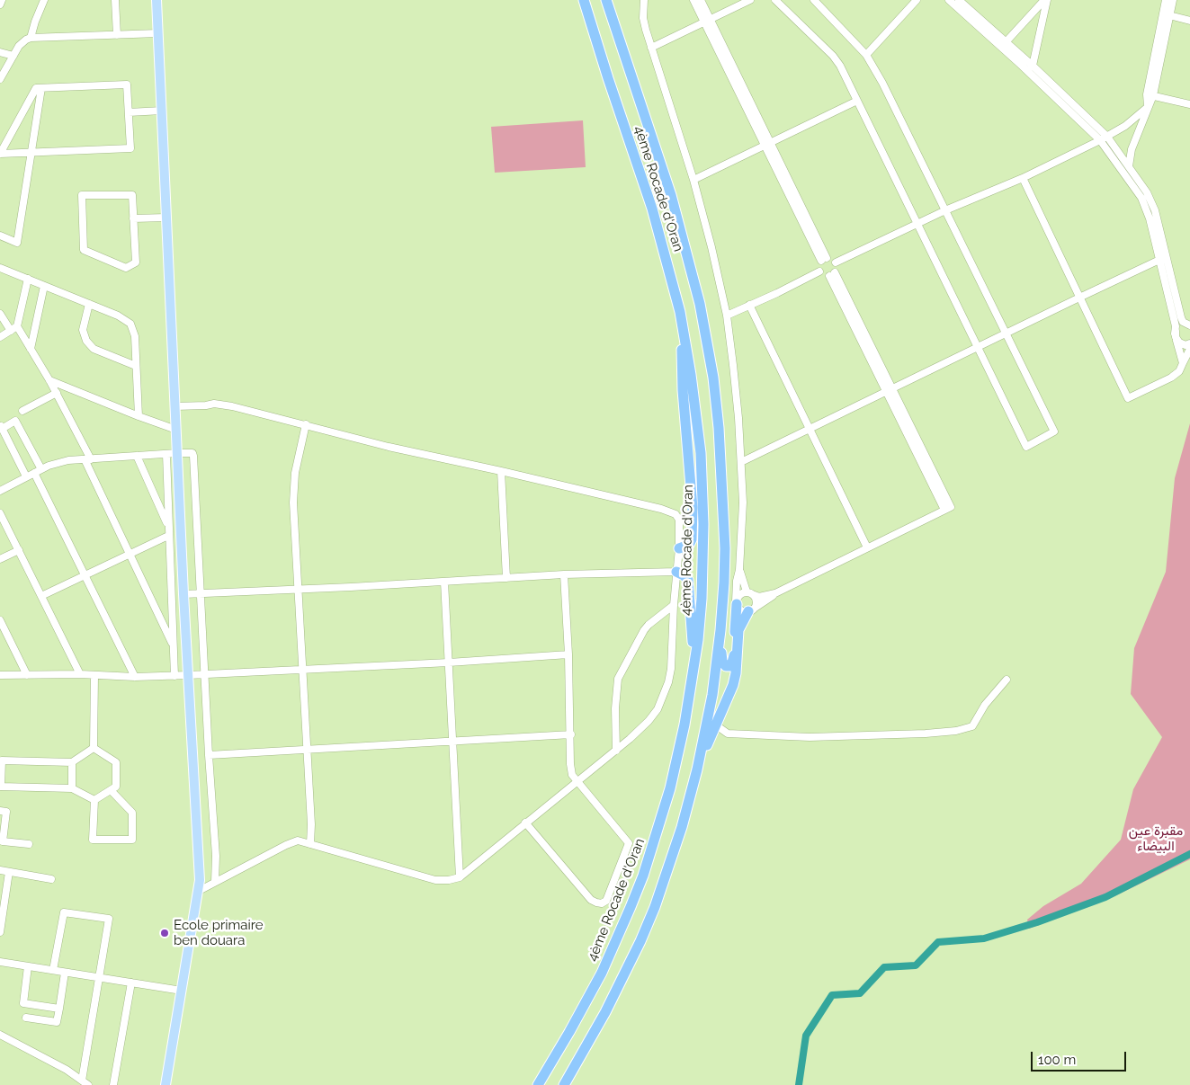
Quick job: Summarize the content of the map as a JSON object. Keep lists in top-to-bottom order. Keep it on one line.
{"streets":{"highway":["4ème Rocade d'Oran"]},"parks":["مقبرة عين البيضاء"],"places":["Ecole primaire ben douara"],"scale_bar":"100 m"}
